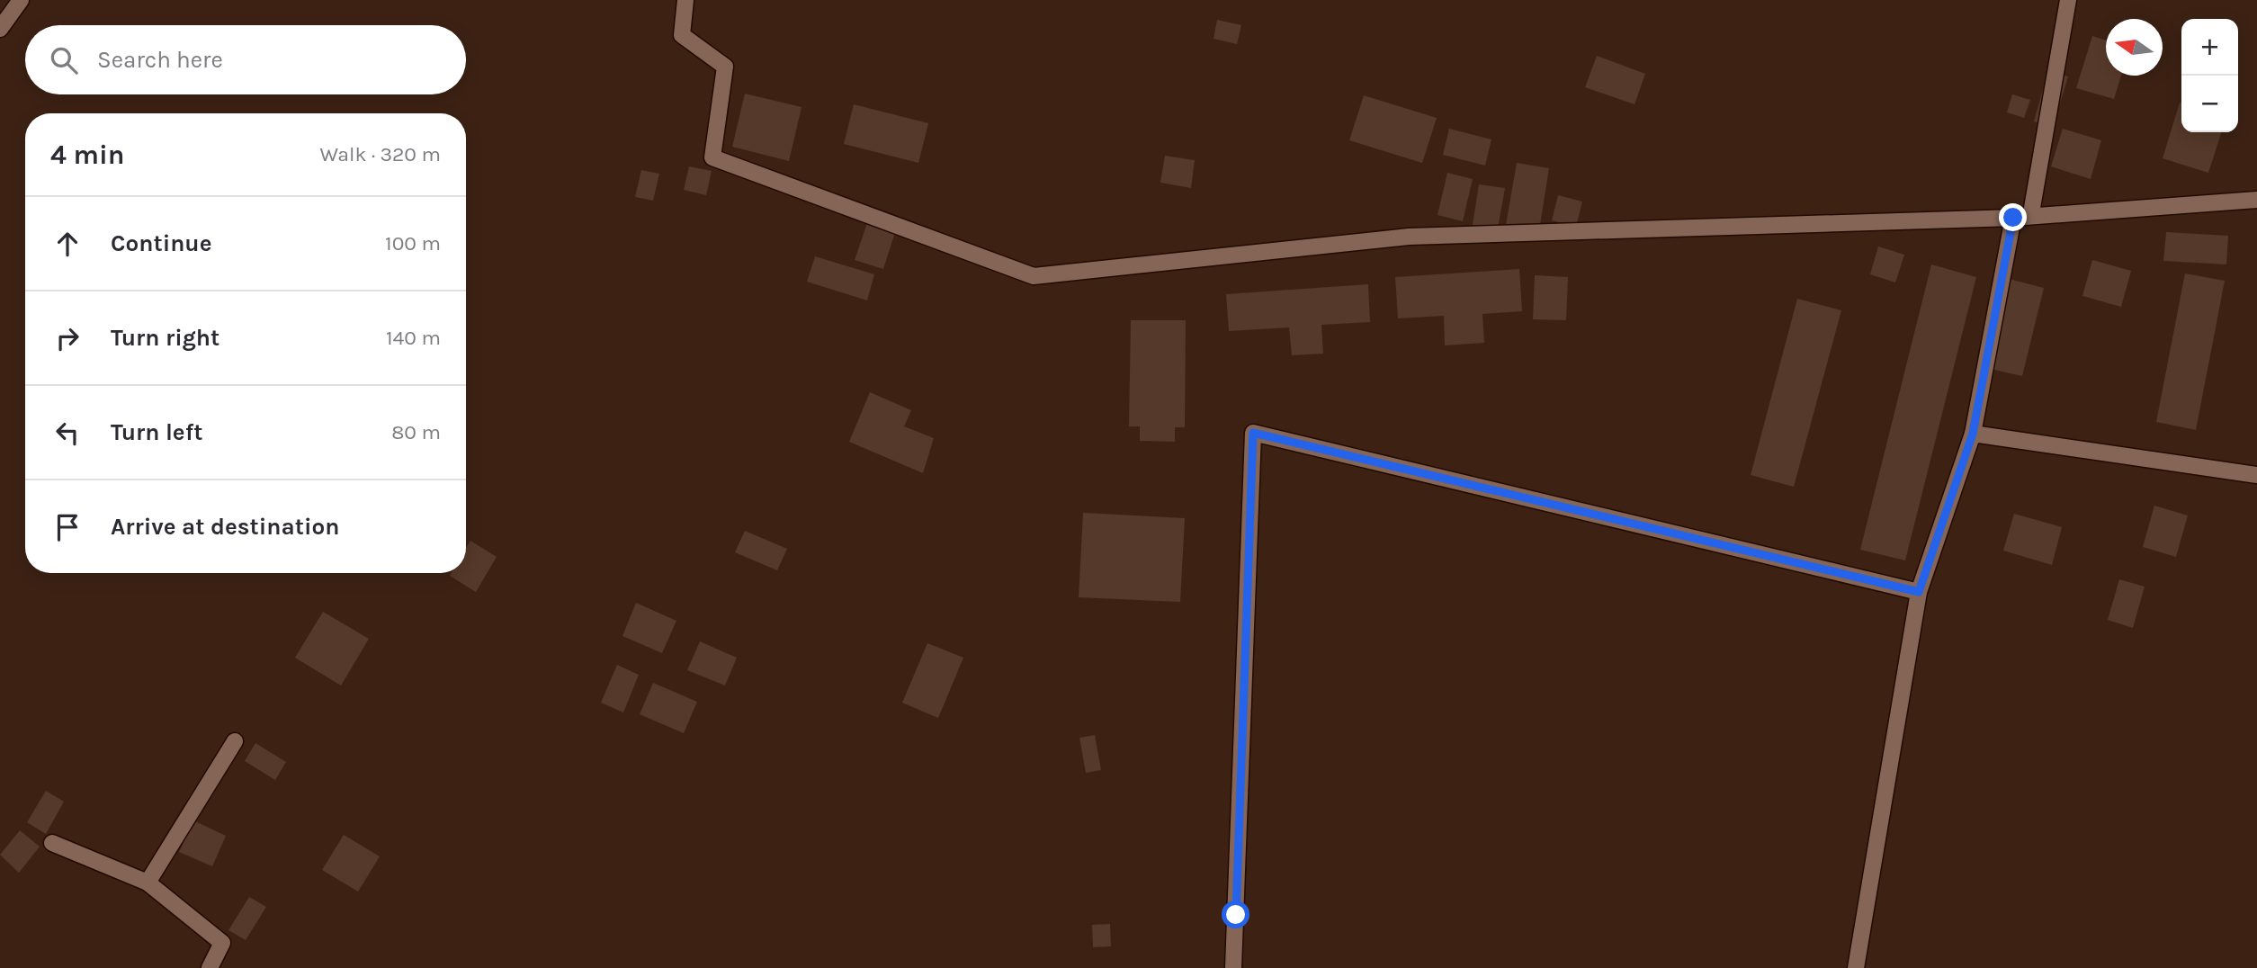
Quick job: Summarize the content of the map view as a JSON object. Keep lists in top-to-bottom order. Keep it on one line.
{"north":"left","page":{"map_buttons":["+","−"],"search":"Search here","heading":["4 min","Walk · 320 m"],"list":[["Continue","100 m"],["Turn right","140 m"],["Turn left","80 m"],"Arrive at destination"]}}
